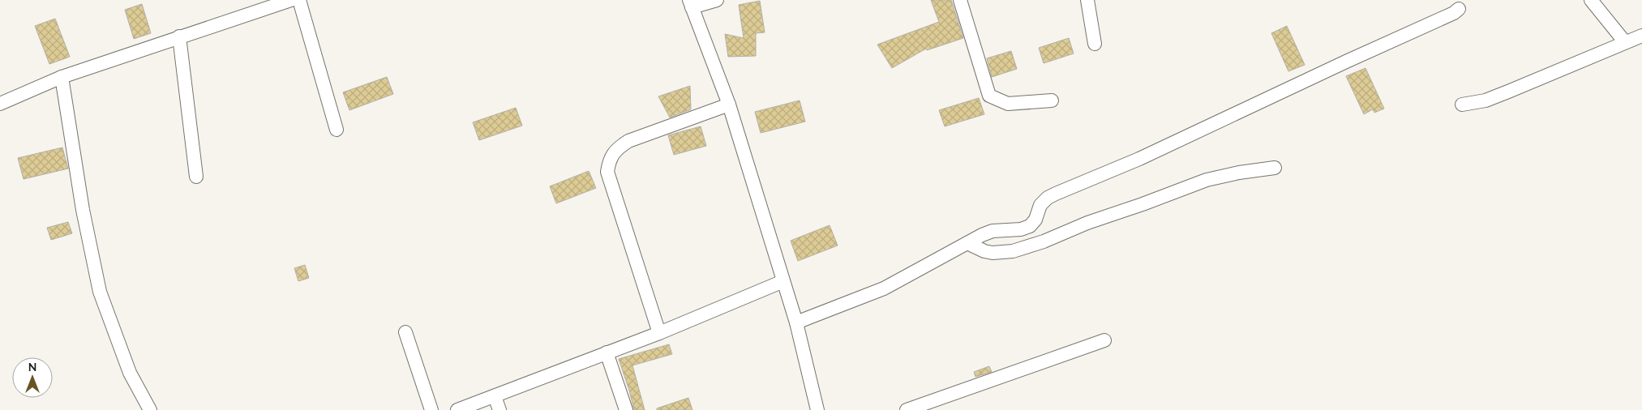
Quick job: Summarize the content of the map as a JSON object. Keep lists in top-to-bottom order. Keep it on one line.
{"north":"top"}
